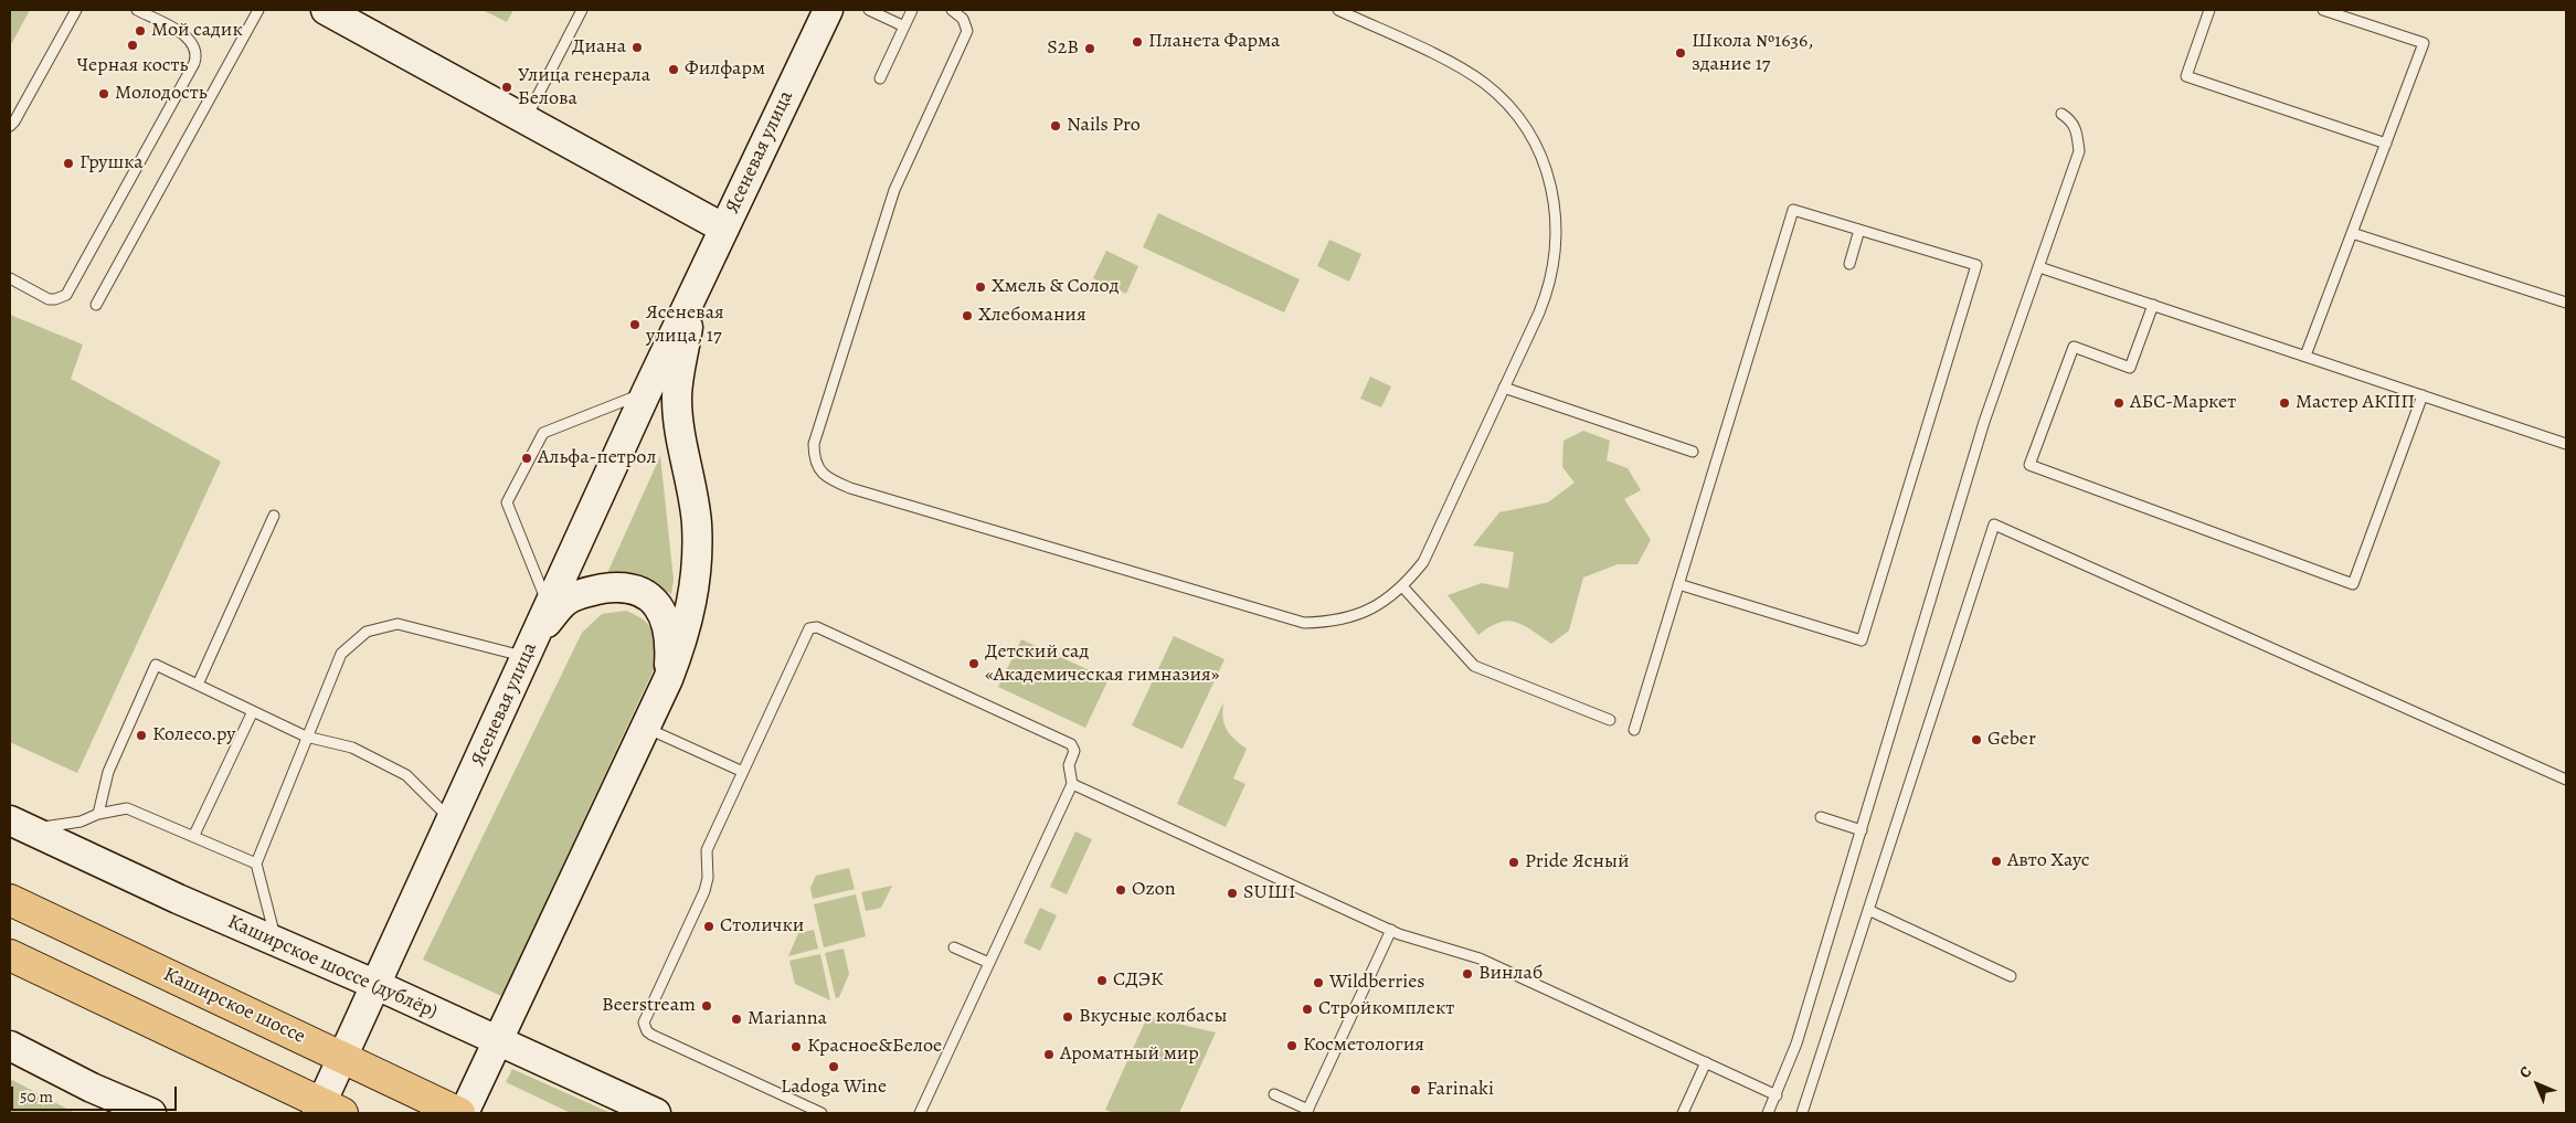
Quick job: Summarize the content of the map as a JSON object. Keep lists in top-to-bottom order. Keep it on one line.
{"streets":{"main road":["Ясеневая улица","Каширское шоссе (дублёр)","Каширское шоссе"]},"crossings":[["Ясеневая улица","Каширское шоссе (дублёр)"],["Ясеневая улица","Каширское шоссе"]],"places":["Мой садик","Планета Фарма","Черная кость","Диана","S2B","Школа №1636, здание 17","Филфарм","Улица генерала Белова","Молодость","Nails Pro","Грушка","Хмель & Солод","Хлебомания","Ясеневая улица, 17","АБС-Маркет","Мастер АКПП","Альфа-петрол","Детский сад «Академическая гимназия»","Колесо.ру","Geber","Авто Хаус","Pride Ясный","Ozon","SUШI","Столички","Винлаб","СДЭК","Wildberries","Beerstream","Стройкомплект","Вкусные колбасы","Marianna","Косметология","Красное&Белое","Ароматный мир","Ladoga Wine","Farinaki"],"scale_bar":"50 m","north":"top left"}
